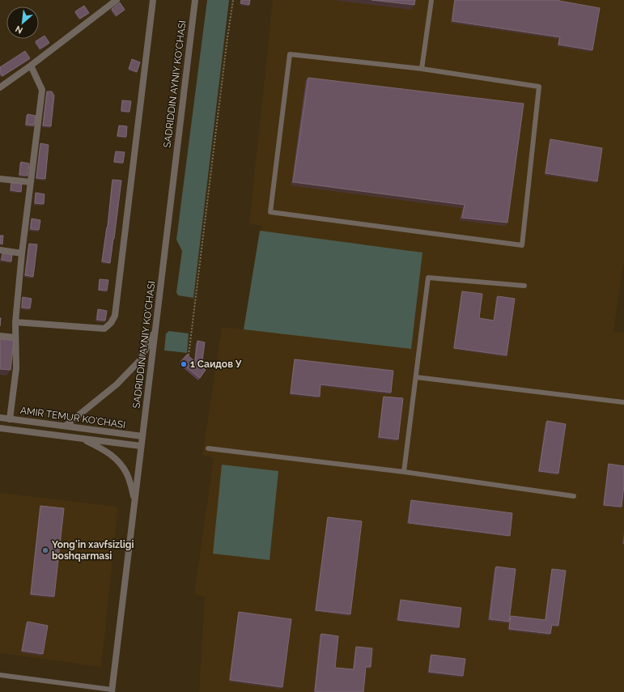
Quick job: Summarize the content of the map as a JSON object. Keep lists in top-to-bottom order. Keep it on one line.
{"streets":{"street":["SADRIDDIN AYNIY KO'CHASI","AMIR TEMUR KO'CHASI"]},"crossings":[["SADRIDDIN AYNIY KO'CHASI","AMIR TEMUR KO'CHASI"]],"places":["1 Саидов У","Yong'in xavfsizligi boshqarmasi"],"north":"bottom left"}
